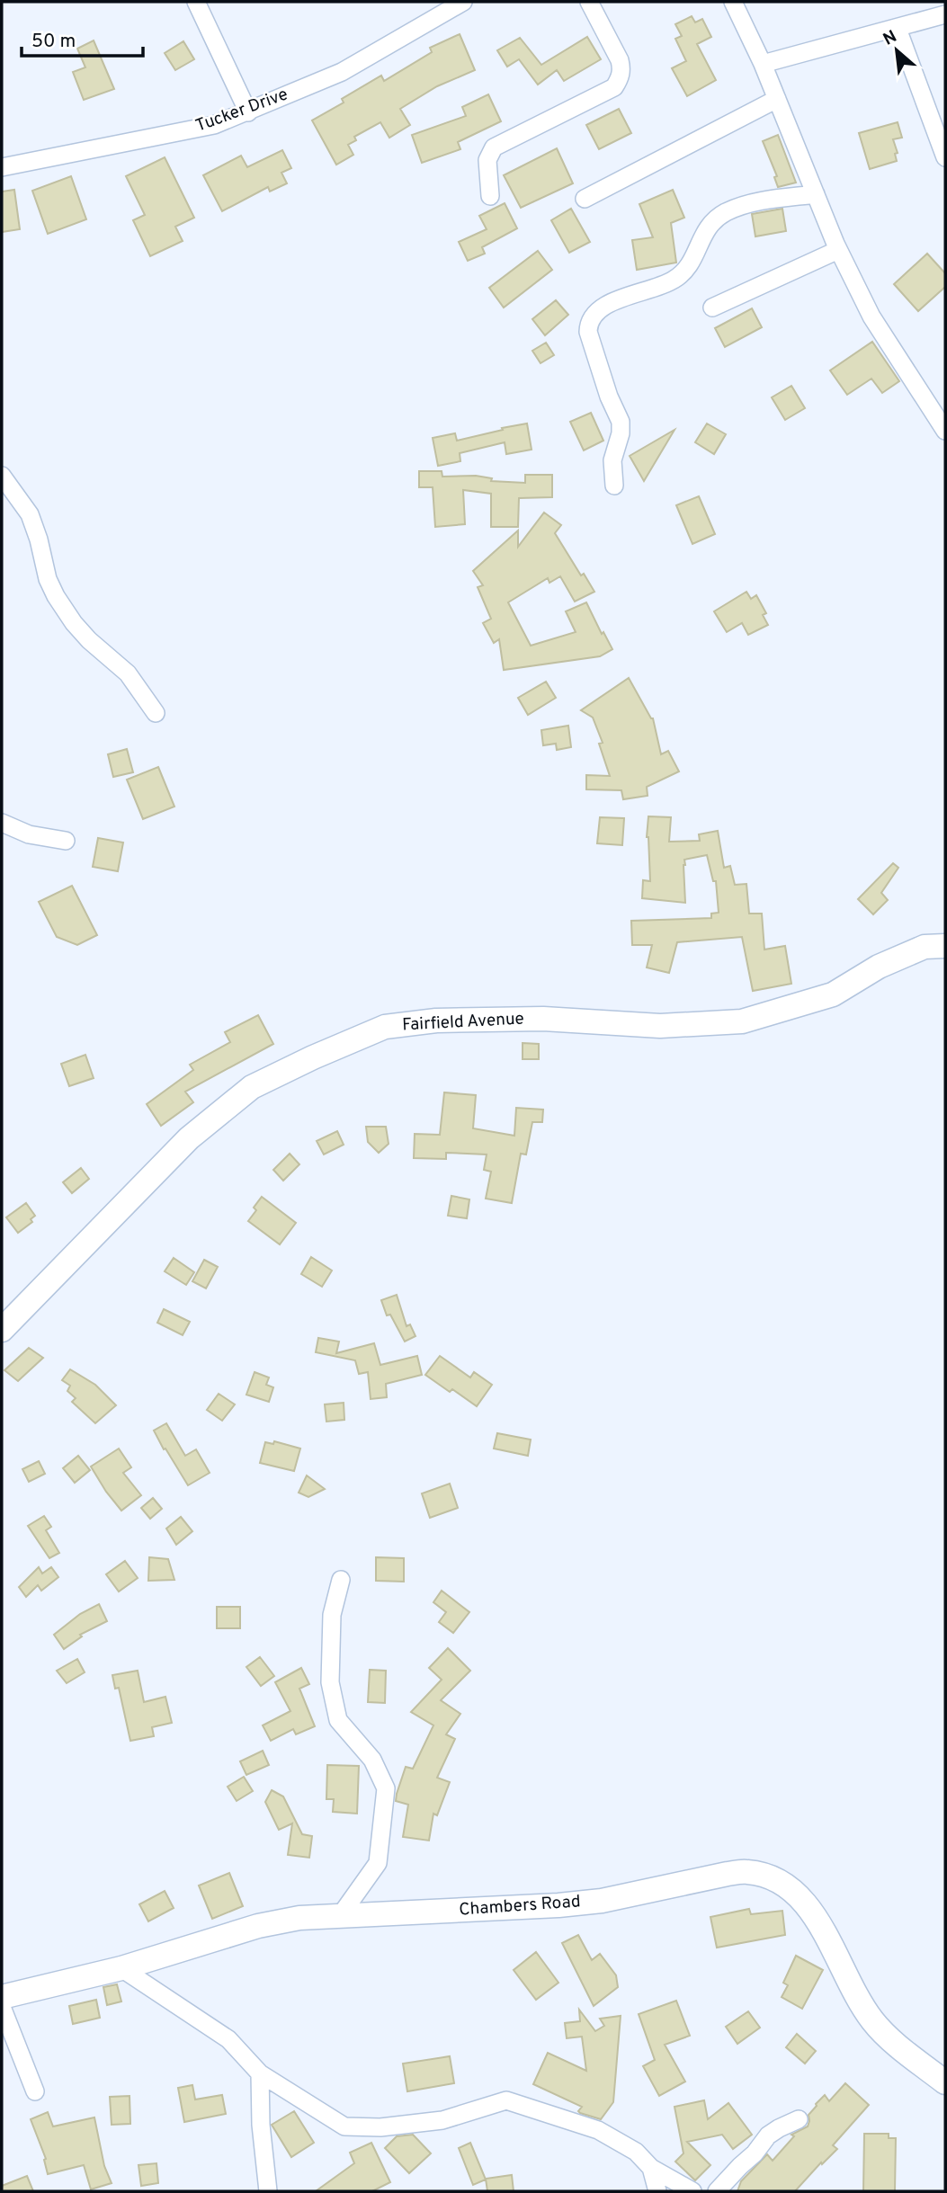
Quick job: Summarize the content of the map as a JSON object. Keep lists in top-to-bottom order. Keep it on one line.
{"streets":{"street":["Tucker Drive","Fairfield Avenue","Chambers Road"]},"scale_bar":"50 m","north":"top left"}
